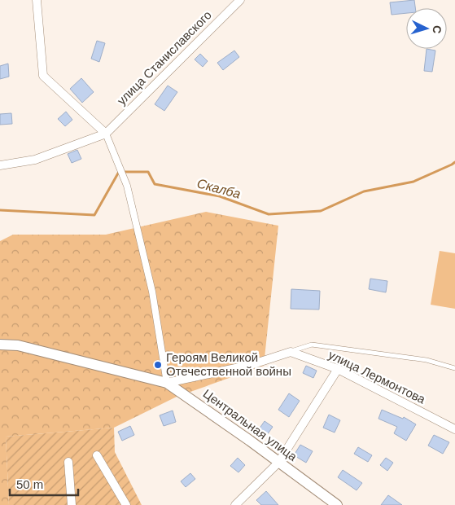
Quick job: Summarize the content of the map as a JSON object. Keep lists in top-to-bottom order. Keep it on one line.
{"streets":{"street":["улица Станиславского","улица Лермонтова","Центральная улица"]},"water":["Скалба"],"places":["Героям Великой Отечественной войны"],"scale_bar":"50 m","north":"right"}
